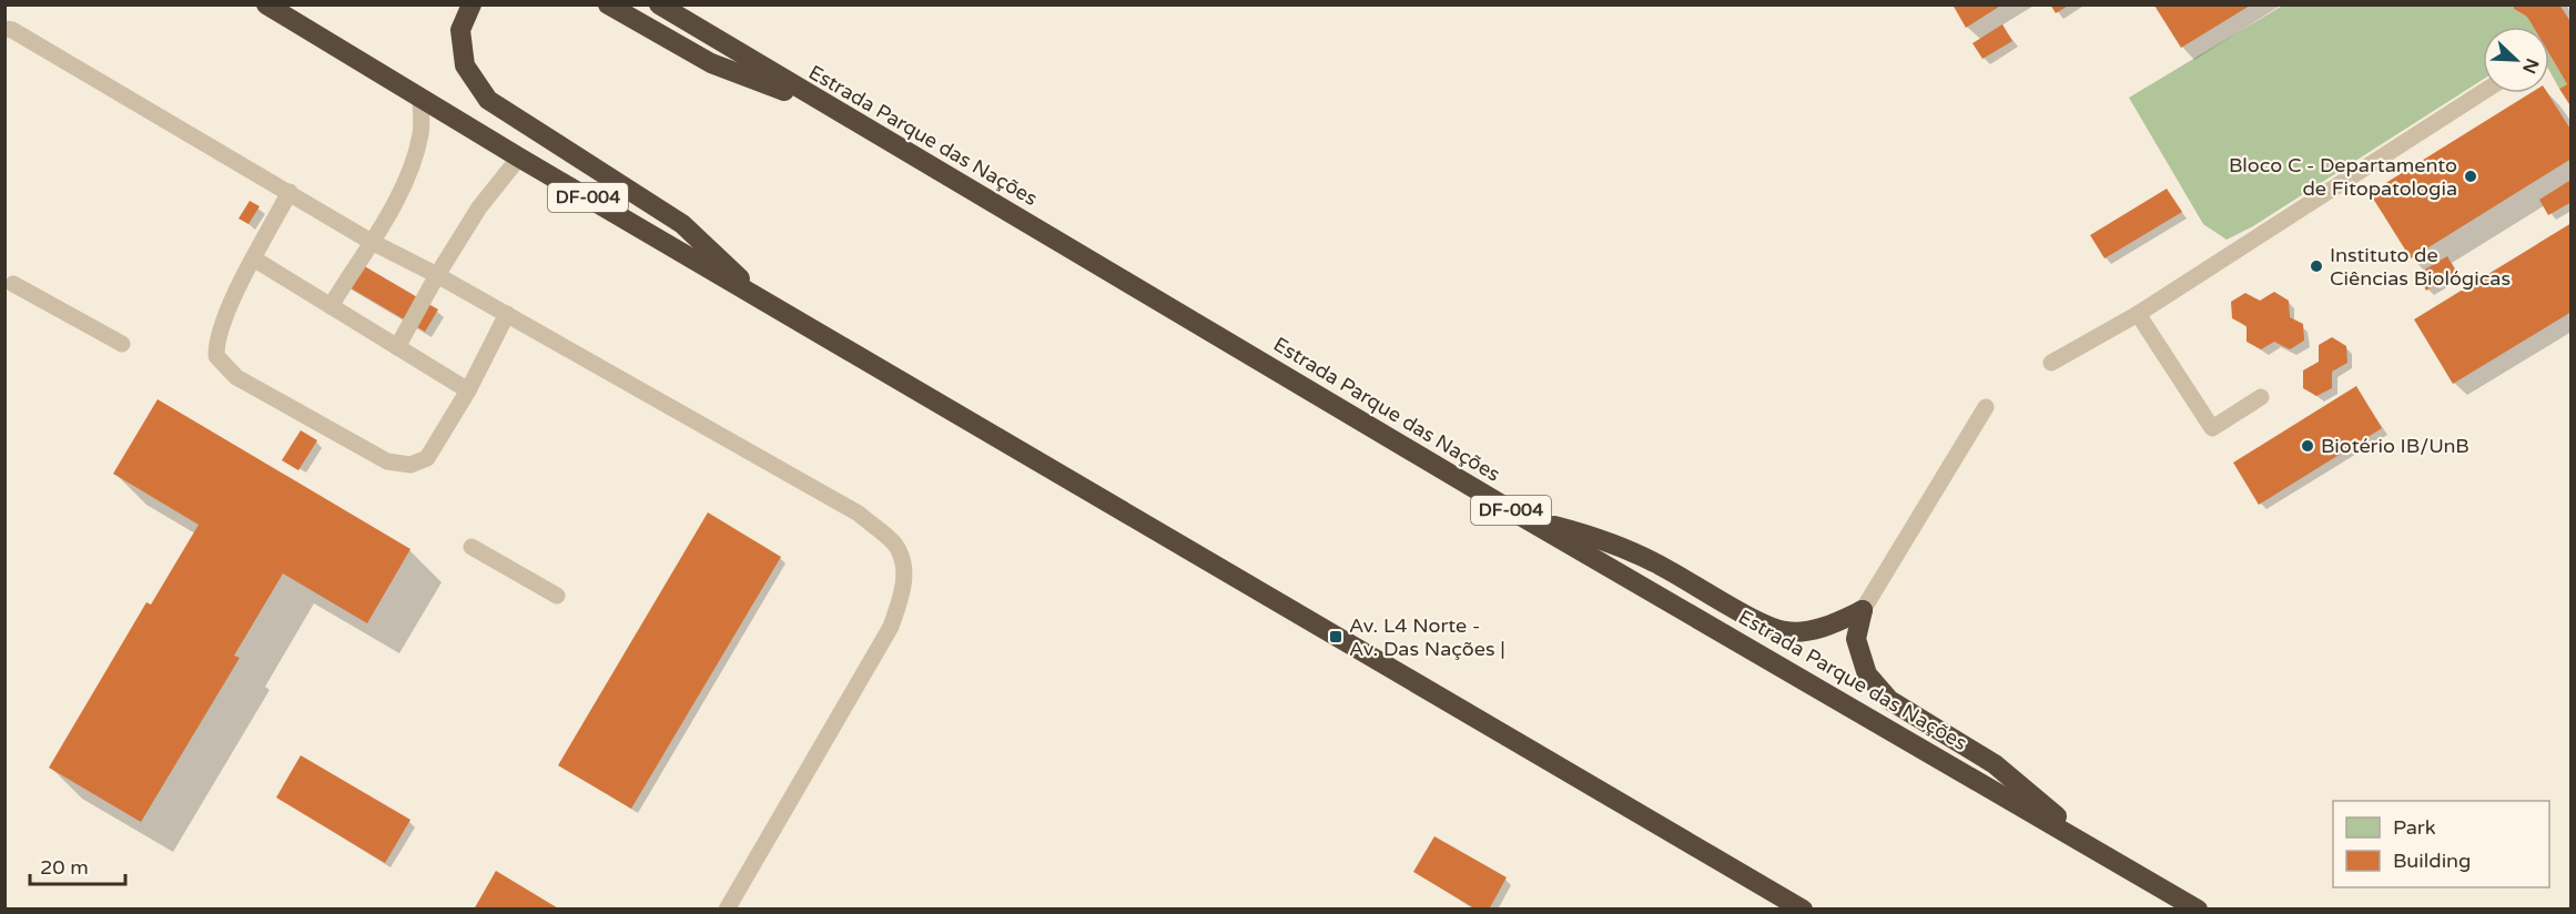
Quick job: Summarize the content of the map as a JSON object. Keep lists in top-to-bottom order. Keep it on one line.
{"streets":{"highway":["Estrada Parque das Nações","DF-004"]},"places":{"other":["Bloco C - Departamento de Fitopatologia","Instituto de Ciências Biológicas","Biotério IB/UnB"],"transit":["Av. L4 Norte - Av. Das Nações |"]},"legend":["Park","Building"],"scale_bar":"20 m","north":"bottom right"}
